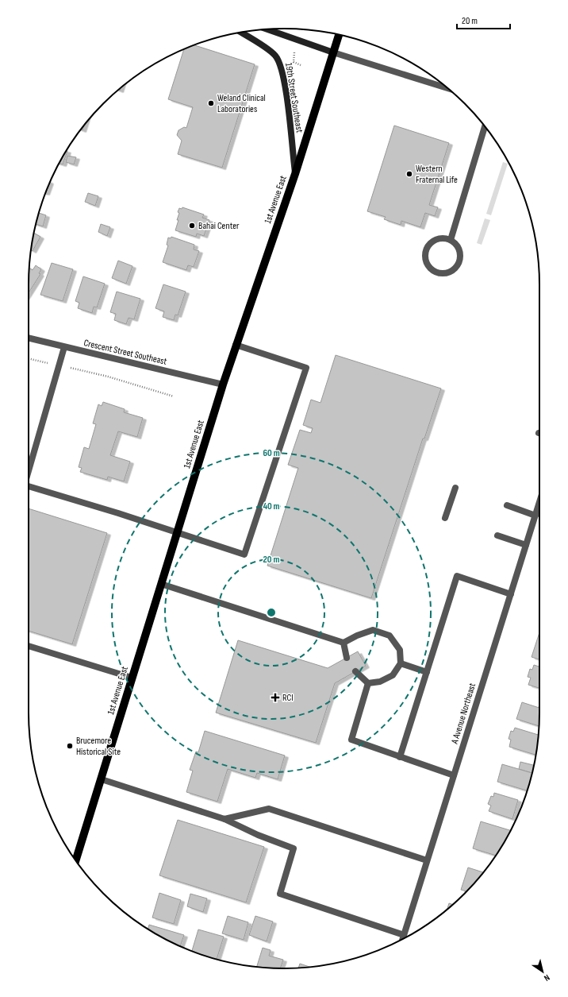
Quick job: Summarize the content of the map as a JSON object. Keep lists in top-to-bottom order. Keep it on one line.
{"streets":{"main road":["19th Street Southeast","1st Avenue East"],"street":["Crescent Street Southeast","A Avenue Northeast"]},"crossings":[["19th Street Southeast","1st Avenue East"],["1st Avenue East","Crescent Street Southeast"]],"places":{"other":["Weland Clinical Laboratories","Western Fraternal Life","Bahai Center","Brucemore Historical Site"],"health":["RCI"]},"scale_bar":"20 m","north":"bottom right","rings":["60 m","40 m","20 m"]}
